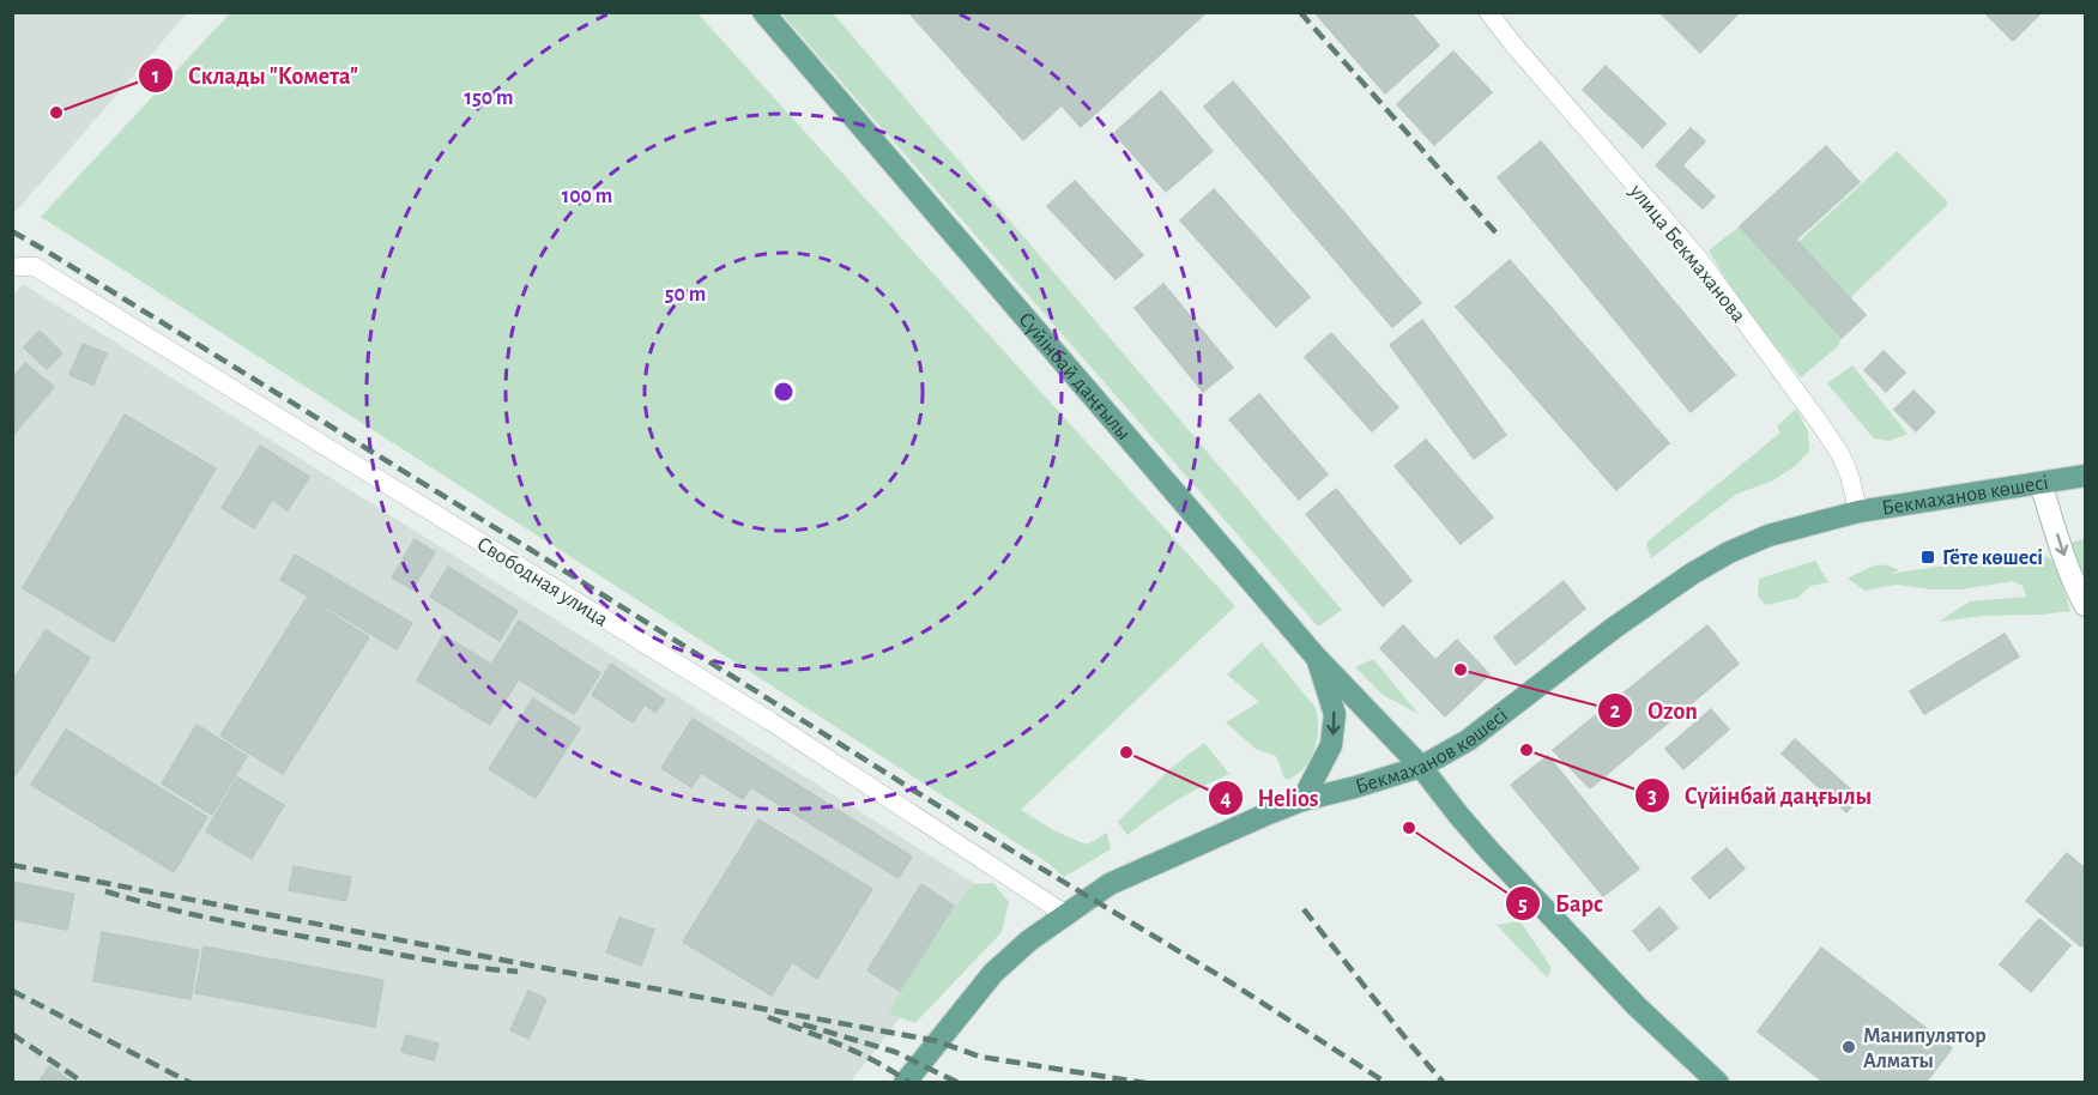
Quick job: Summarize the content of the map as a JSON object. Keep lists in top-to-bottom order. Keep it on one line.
{"streets":{"main road":["Сүйінбай даңғылы","Бекмаханов көшесі"],"street":["улица Бекмаханова","Свободная улица"]},"crossings":[["улица Бекмаханова","Бекмаханов көшесі"],["Сүйінбай даңғылы","Бекмаханов көшесі"],["Бекмаханов көшесі","Свободная улица"]],"places":{"other":["Склады \"Комета\"","Ozon","Сүйінбай даңғылы","Helios","Барс","Манипулятор Алматы"],"transit":["Гёте көшесі"]},"rings":["150 m","100 m","50 m"]}
